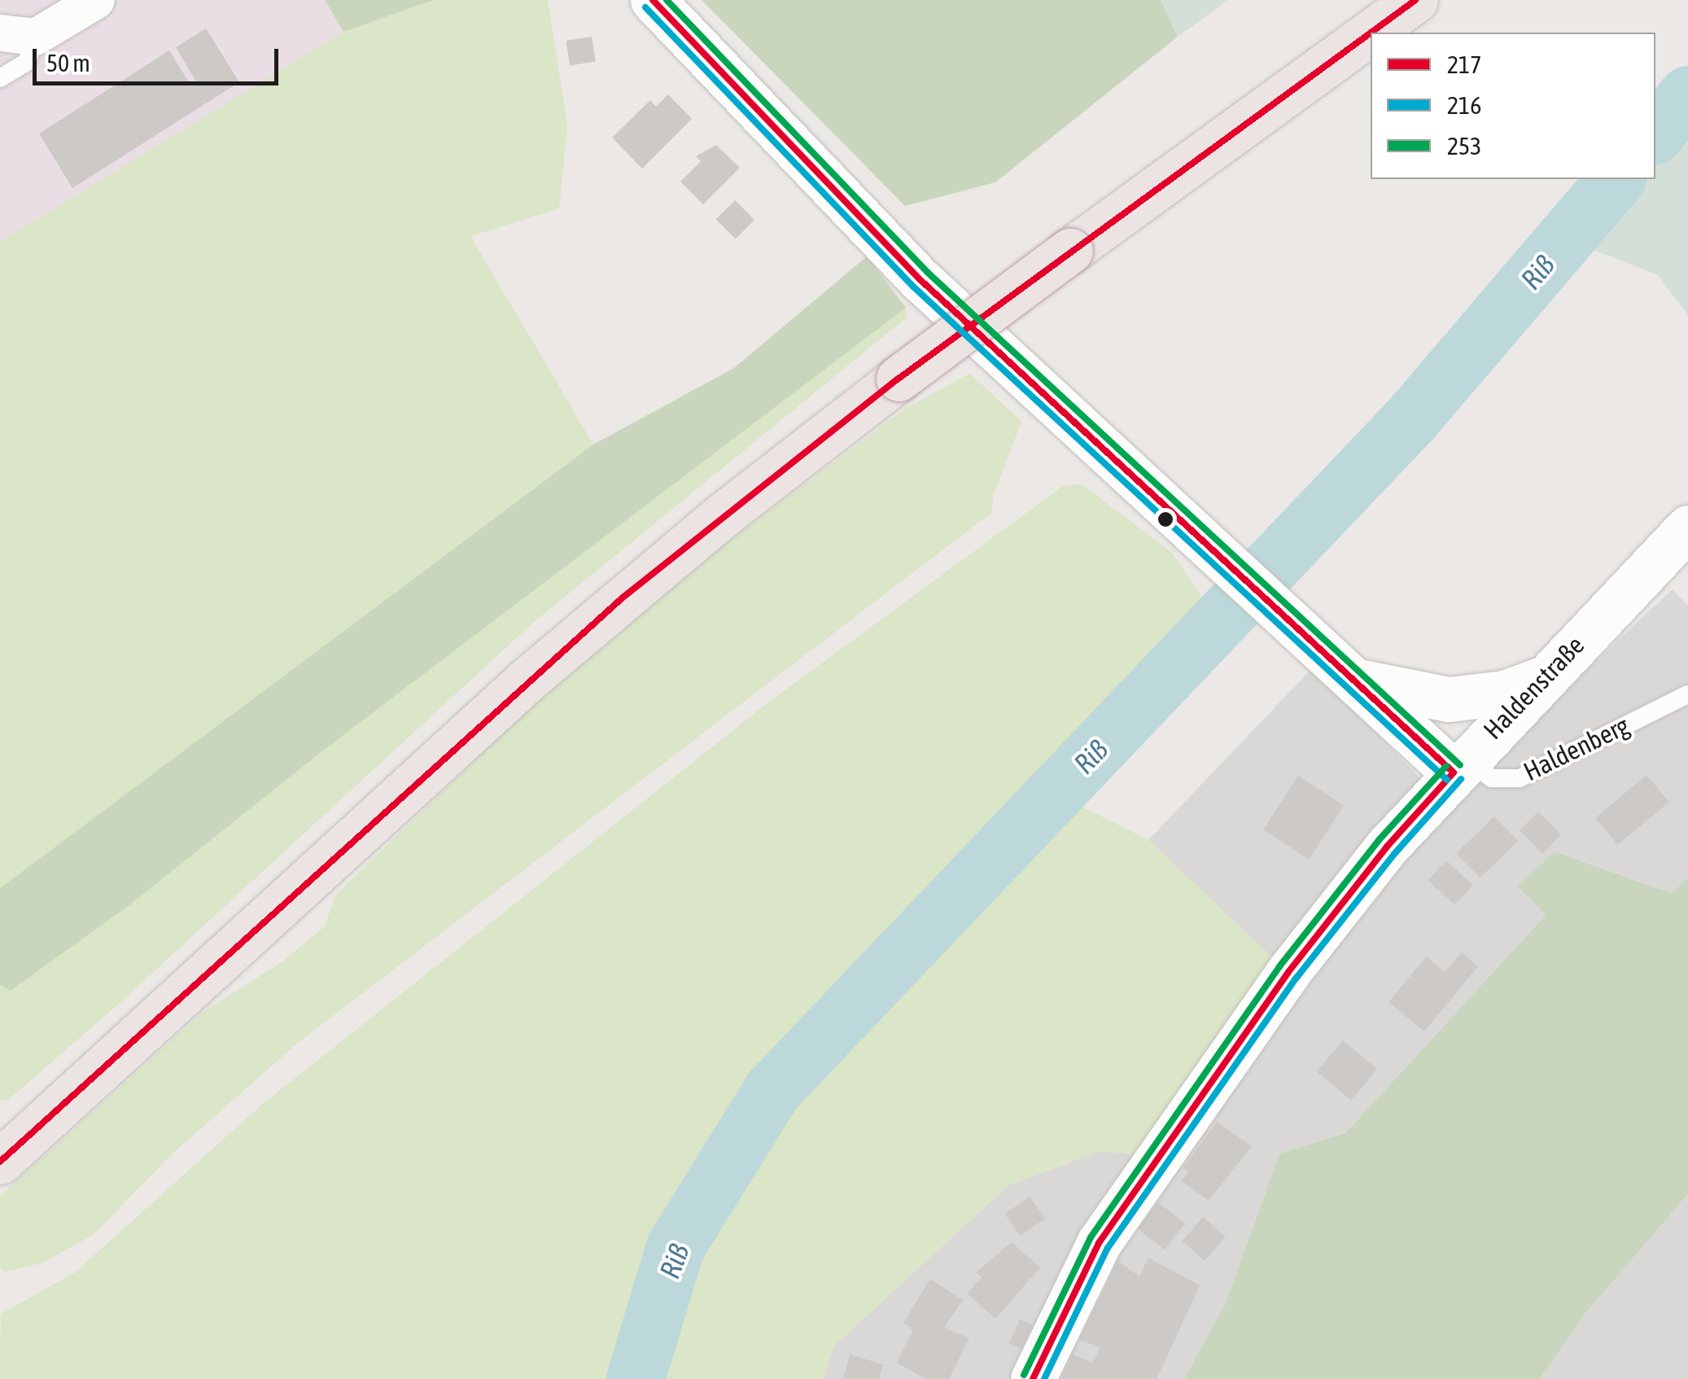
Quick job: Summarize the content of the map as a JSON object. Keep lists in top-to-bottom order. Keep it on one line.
{"streets":{"street":["Haldenstraße"],"lane":["Haldenberg"]},"crossings":[["Haldenstraße","Haldenberg"]],"water":["Riß"],"lines":["transit line 217","transit line 253","transit line 216"],"legend":["217","216","253"],"scale_bar":"50 m"}
